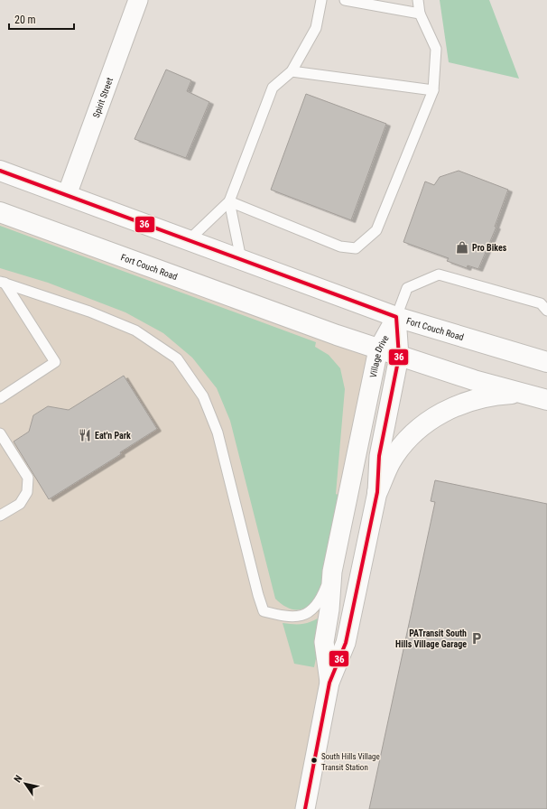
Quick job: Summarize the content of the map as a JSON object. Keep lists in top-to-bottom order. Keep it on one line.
{"streets":{"street":["Spirit Street","Fort Couch Road","Village Drive"]},"crossings":[["Spirit Street","Fort Couch Road"],["Fort Couch Road","Village Drive"]],"places":{"shop":["Pro Bikes"],"restaurant":["Eat'n Park"],"parking":["PATransit South Hills Village Garage"],"other":["South Hills Village Transit Station"]},"lines":["transit line 36"],"scale_bar":"20 m","north":"top left"}
